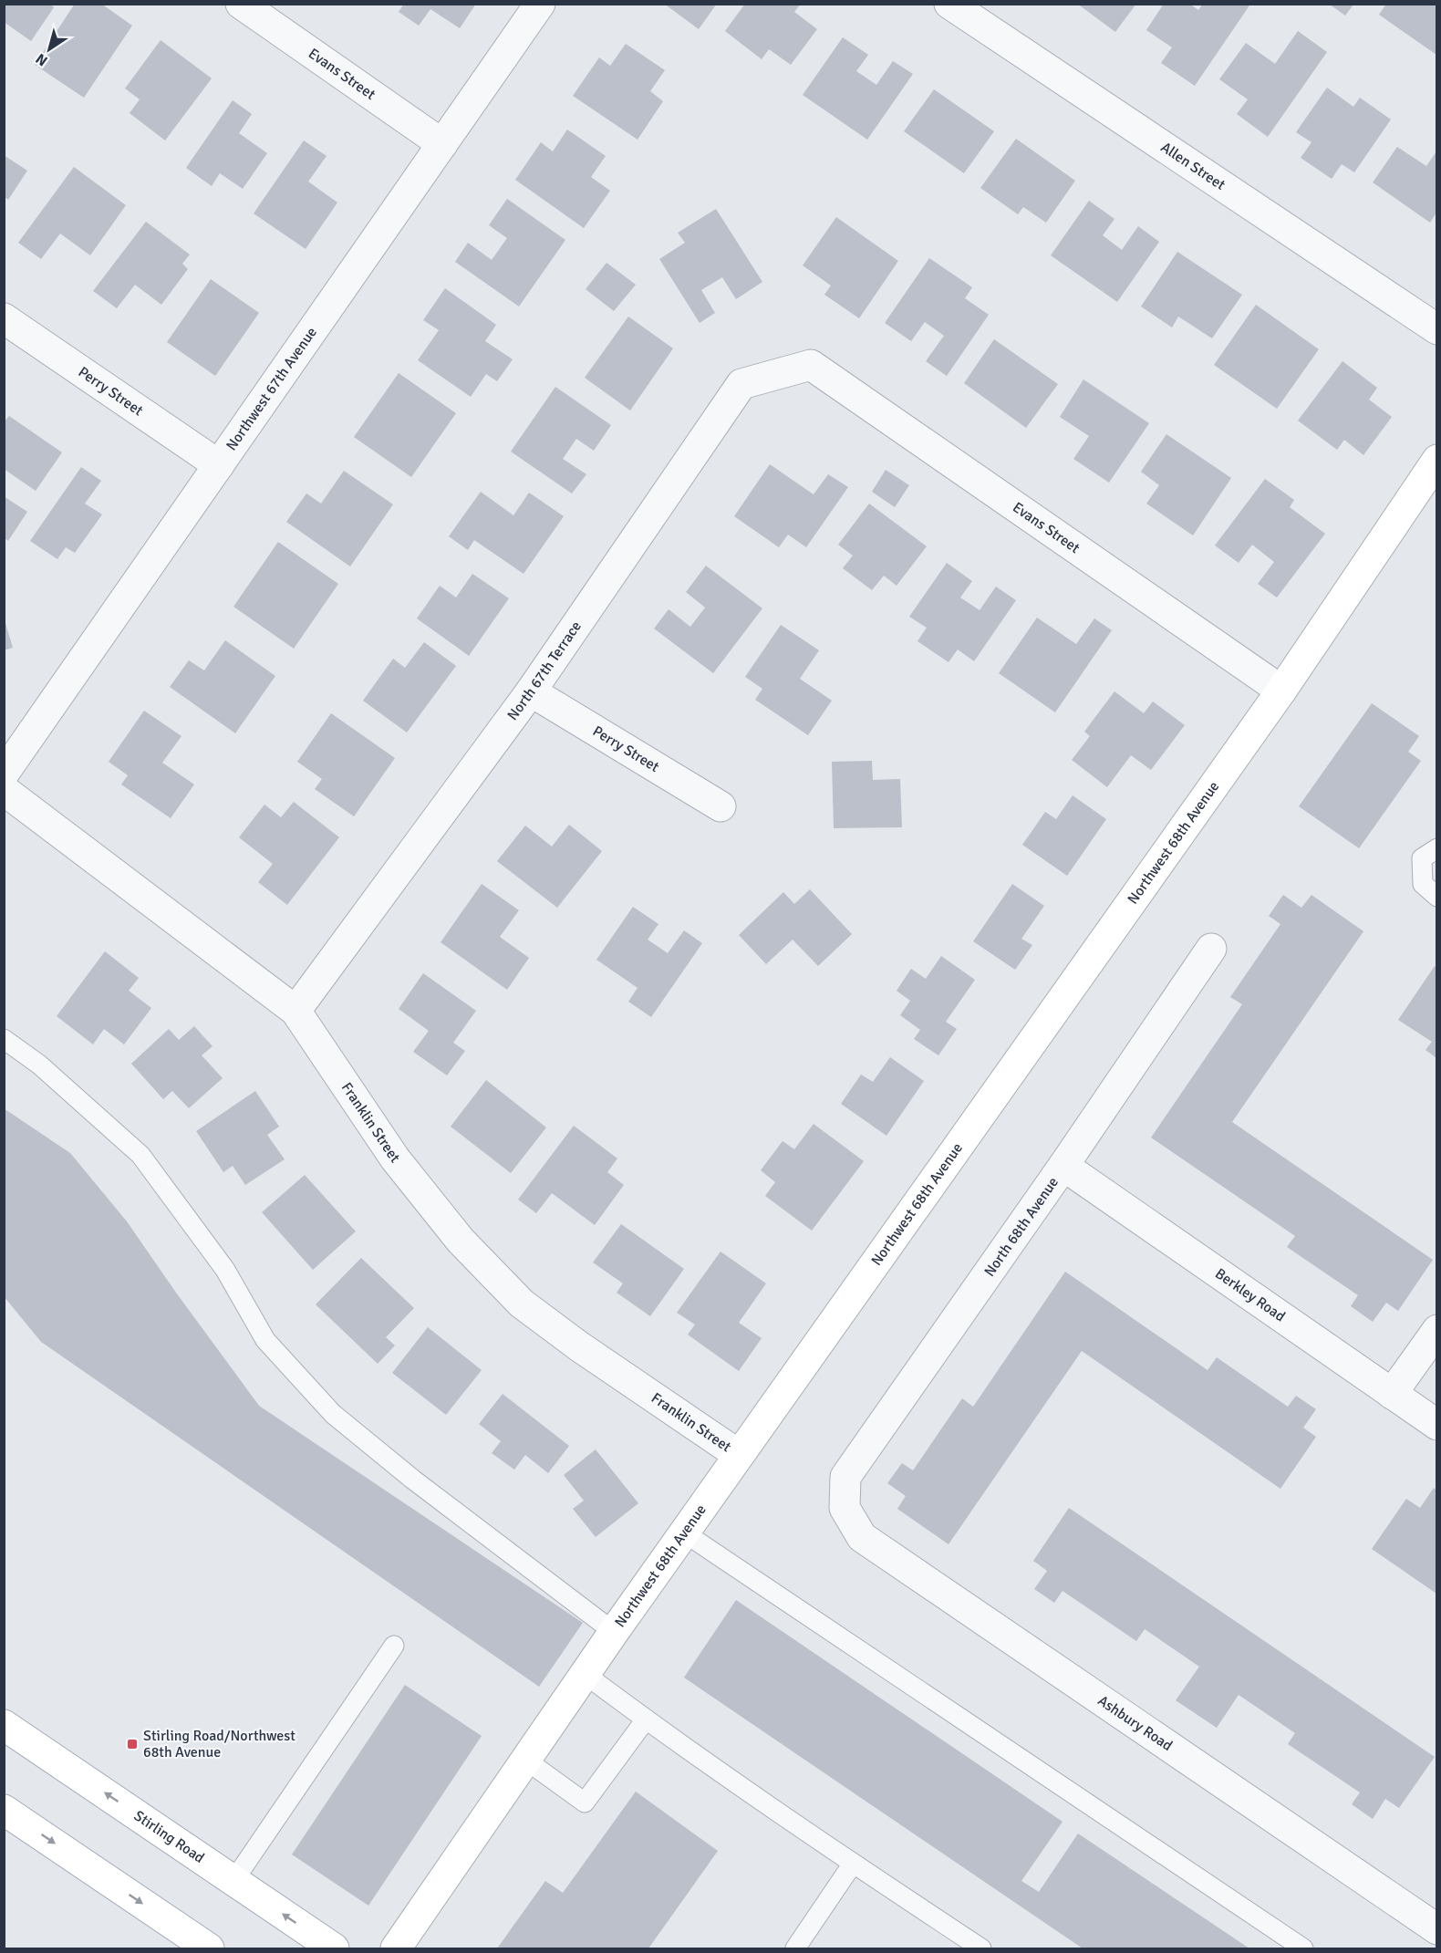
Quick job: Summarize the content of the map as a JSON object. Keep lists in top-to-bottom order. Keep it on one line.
{"streets":{"street":["Evans Street","Allen Street","Northwest 67th Avenue","Perry Street","North 67th Terrace","Northwest 68th Avenue","Franklin Street","North 68th Avenue","Berkley Road","Ashbury Road","Stirling Road"]},"crossings":[["Evans Street","Northwest 67th Avenue"],["Evans Street","North 67th Terrace"],["Evans Street","Northwest 68th Avenue"],["Northwest 67th Avenue","Perry Street"],["Perry Street","North 67th Terrace"],["North 67th Terrace","Franklin Street"],["Northwest 68th Avenue","Franklin Street"],["North 68th Avenue","Berkley Road"],["North 68th Avenue","Ashbury Road"]],"places":{"transit":["Stirling Road/Northwest 68th Avenue"]},"north":"bottom left"}
